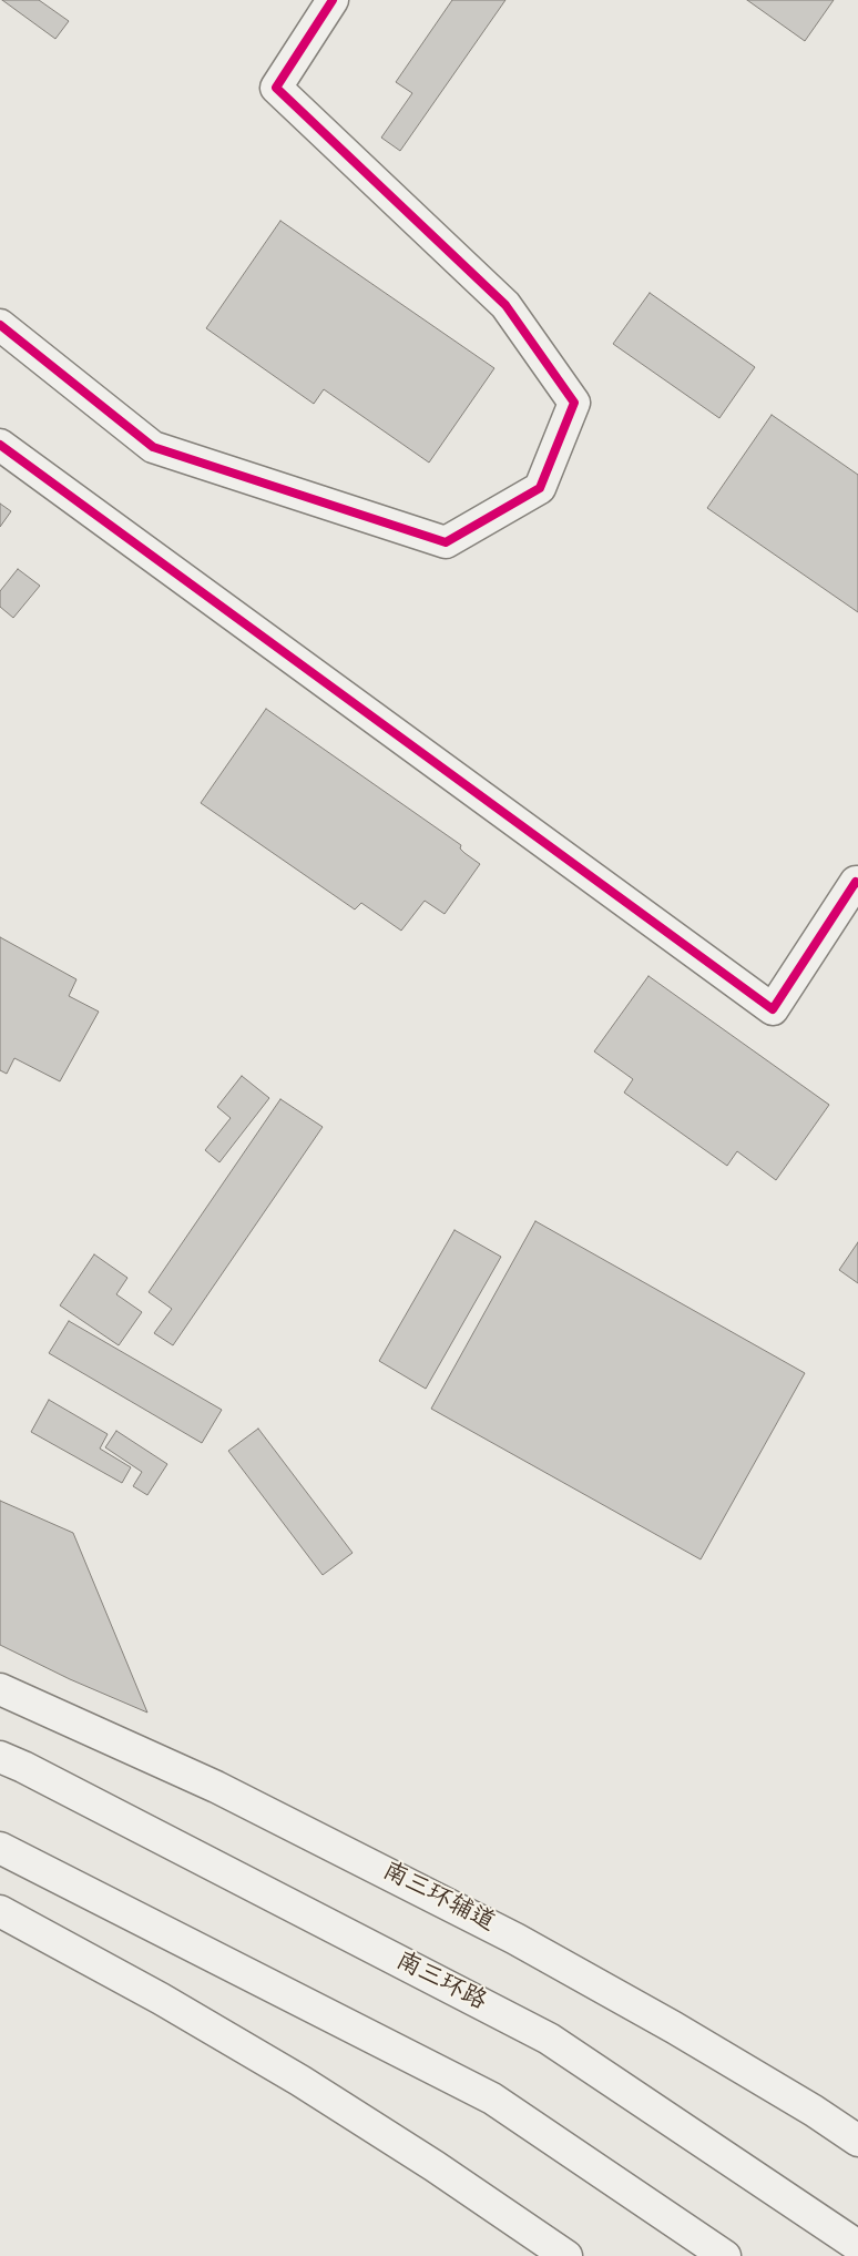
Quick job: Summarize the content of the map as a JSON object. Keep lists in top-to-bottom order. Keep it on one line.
{"streets":{"main road":["南三环辅道","南三环路"]}}
